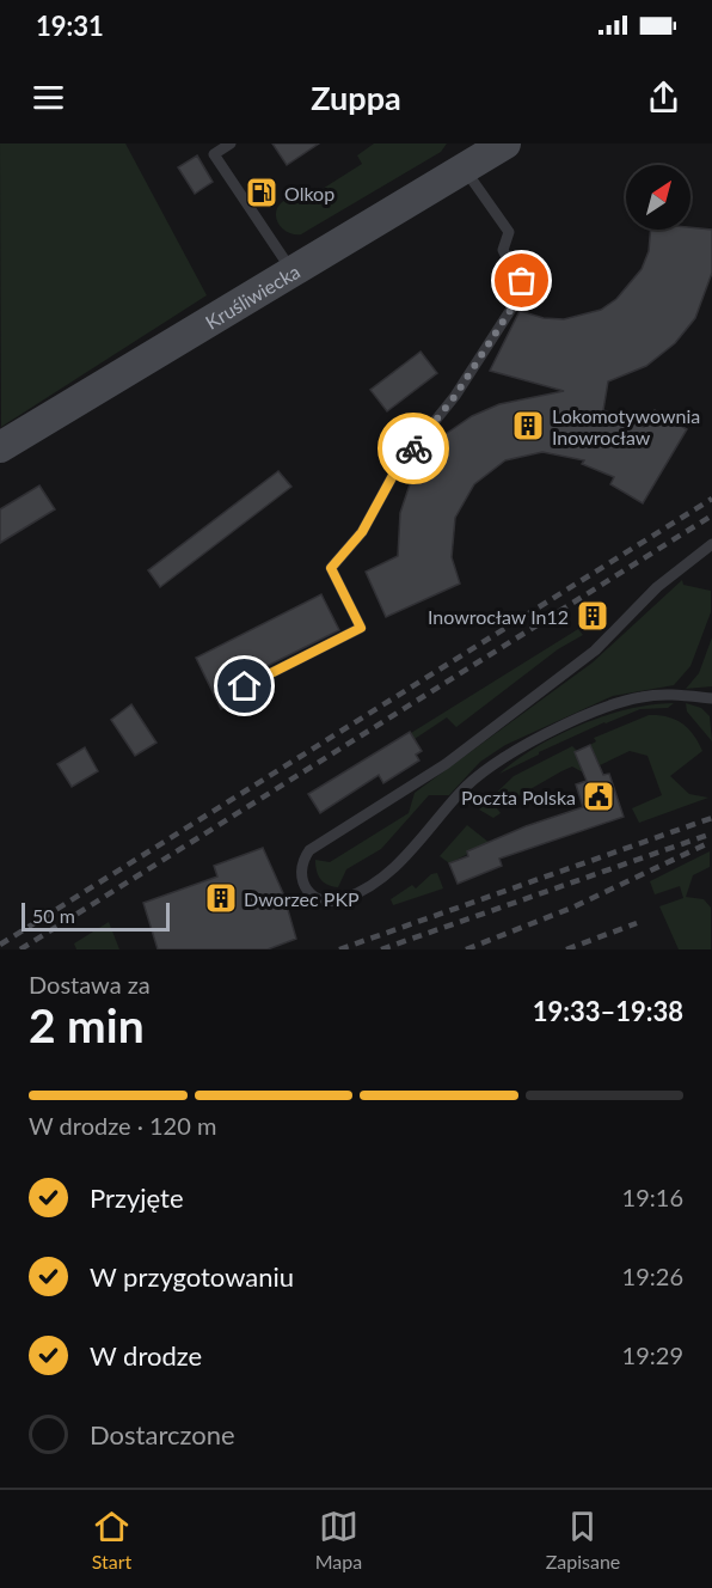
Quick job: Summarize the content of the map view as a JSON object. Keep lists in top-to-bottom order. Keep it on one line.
{"streets":{"main road":["Kruśliwiecka"]},"places":{"fuel station":["Olkop"],"building":["Lokomotywownia Inowrocław","Inowrocław In12","Dworzec PKP"],"public building":["Poczta Polska"]},"scale_bar":"50 m","north":"top right","page":{"status":"19:31","header":"Zuppa","scale":"50 m","heading":["2 min","Dostawa za","19:33–19:38"],"bar":"W drodze · 120 m","list":[["Przyjęte","19:16"],["W przygotowaniu","19:26"],["W drodze","19:29"],"Dostarczone"],"tabs":["Start","Mapa","Zapisane"]}}
